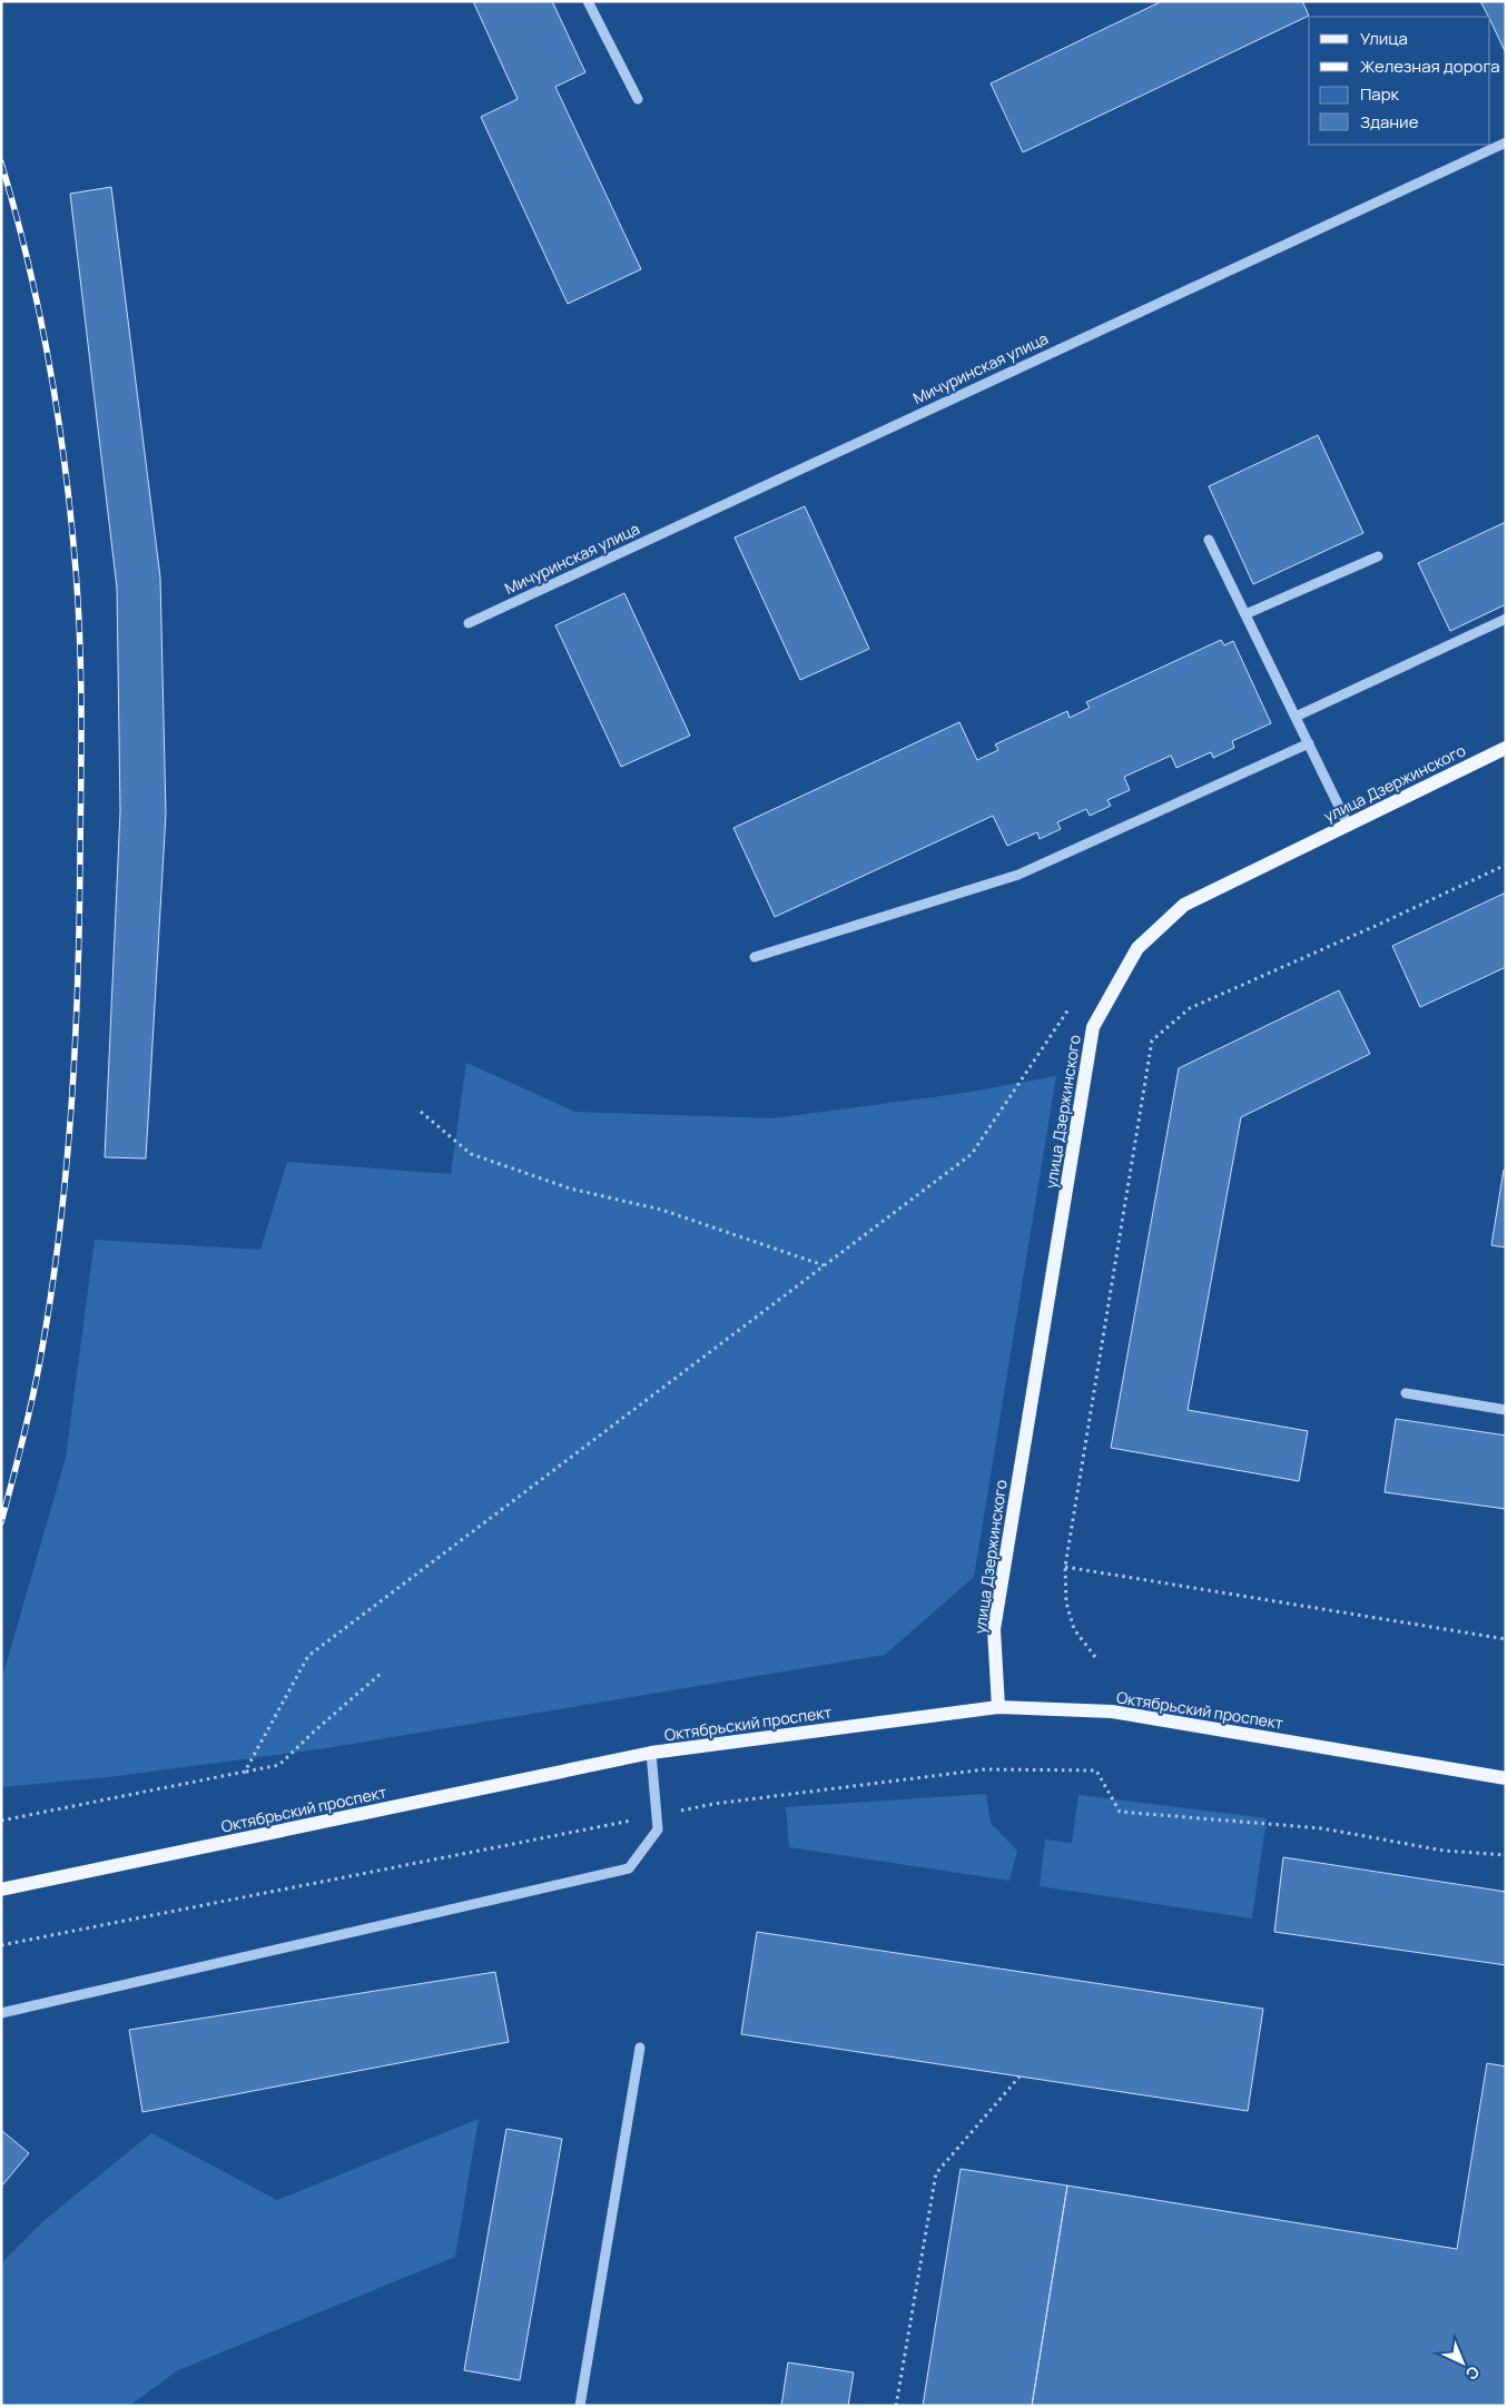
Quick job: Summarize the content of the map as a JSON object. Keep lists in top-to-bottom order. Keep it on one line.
{"streets":{"main road":["улица Дзержинского","Октябрьский проспект"],"street":["Мичуринская улица"]},"crossings":[["улица Дзержинского","Октябрьский проспект"]],"legend":["Улица","Железная дорога","Парк","Здание"],"north":"bottom right"}
